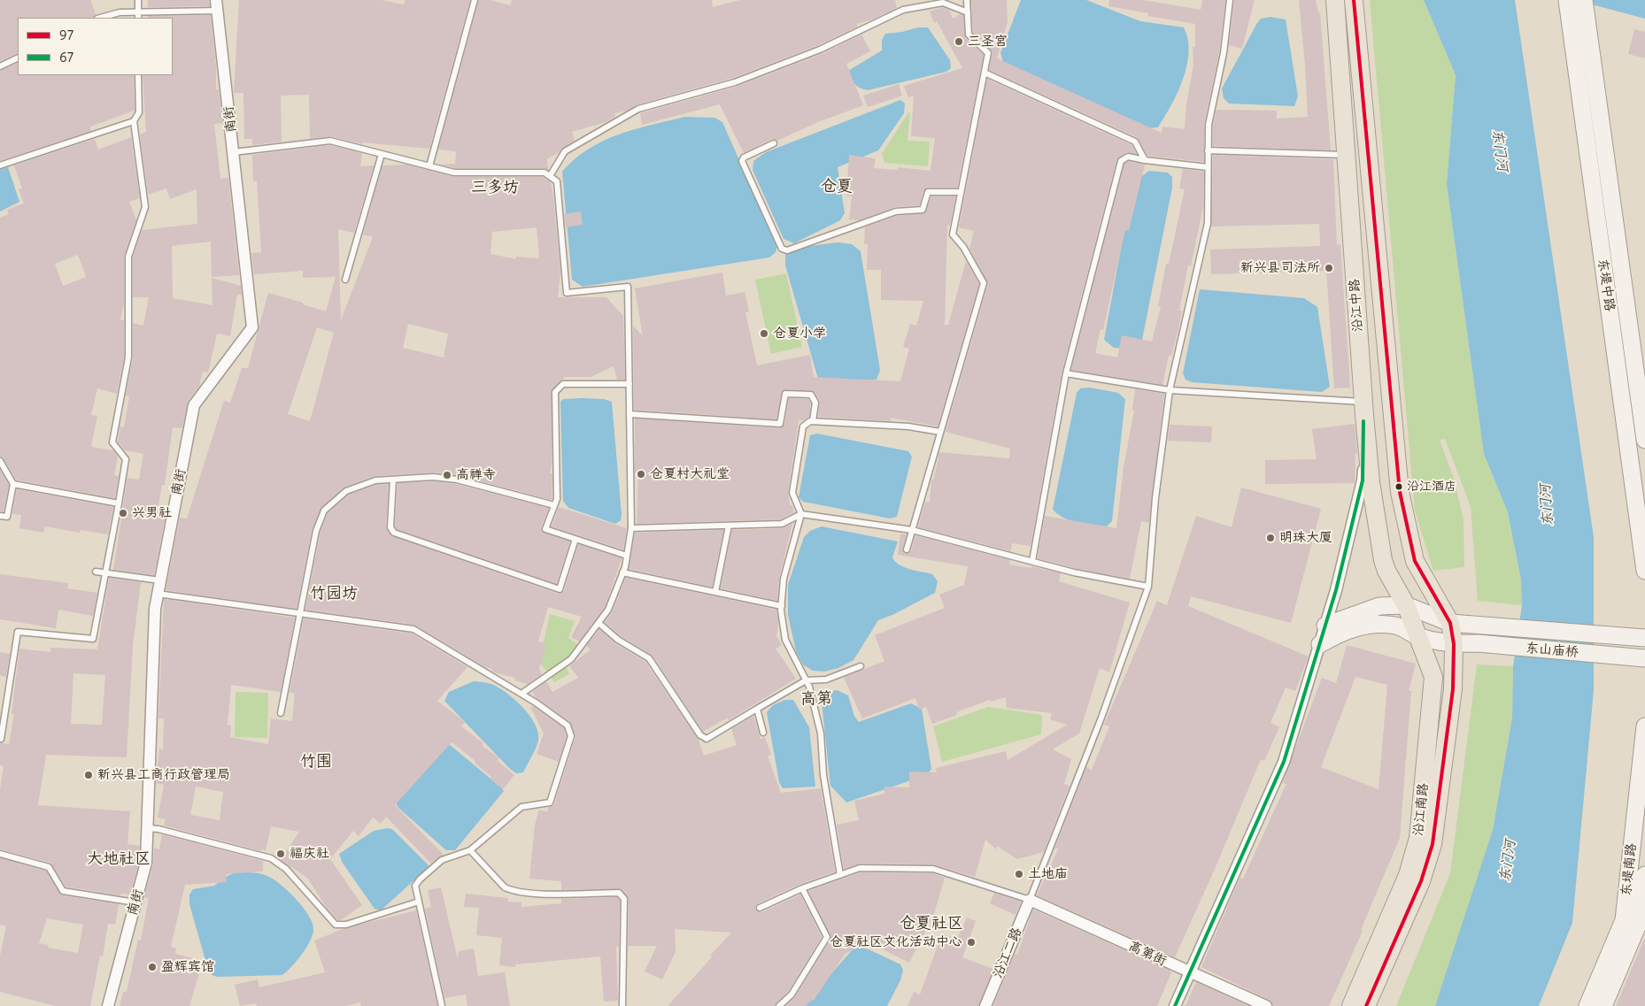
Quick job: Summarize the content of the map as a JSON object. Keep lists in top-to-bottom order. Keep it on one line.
{"streets":{"main road":["东堤中路","沿江中路","东山庙桥","沿江南路","东堤南路"],"street":["南街","沿江二路","高第街"]},"crossings":[["沿江中路","东山庙桥"],["沿江中路","沿江南路"],["东山庙桥","沿江南路"],["沿江二路","高第街"]],"districts":["仓夏","三多坊","竹园坊","高第","竹围","大地社区","仓夏社区"],"water":["东门河"],"places":["三圣宫","新兴县司法所","仓夏小学","仓夏村大礼堂","高禅寺","沿江酒店","兴男社","明珠大厦","新兴县工商行政管理局","福庆社","土地庙","仓夏社区文化活动中心","盈辉宾馆"],"lines":["transit line 97","transit line 67"],"legend":["97","67"]}
